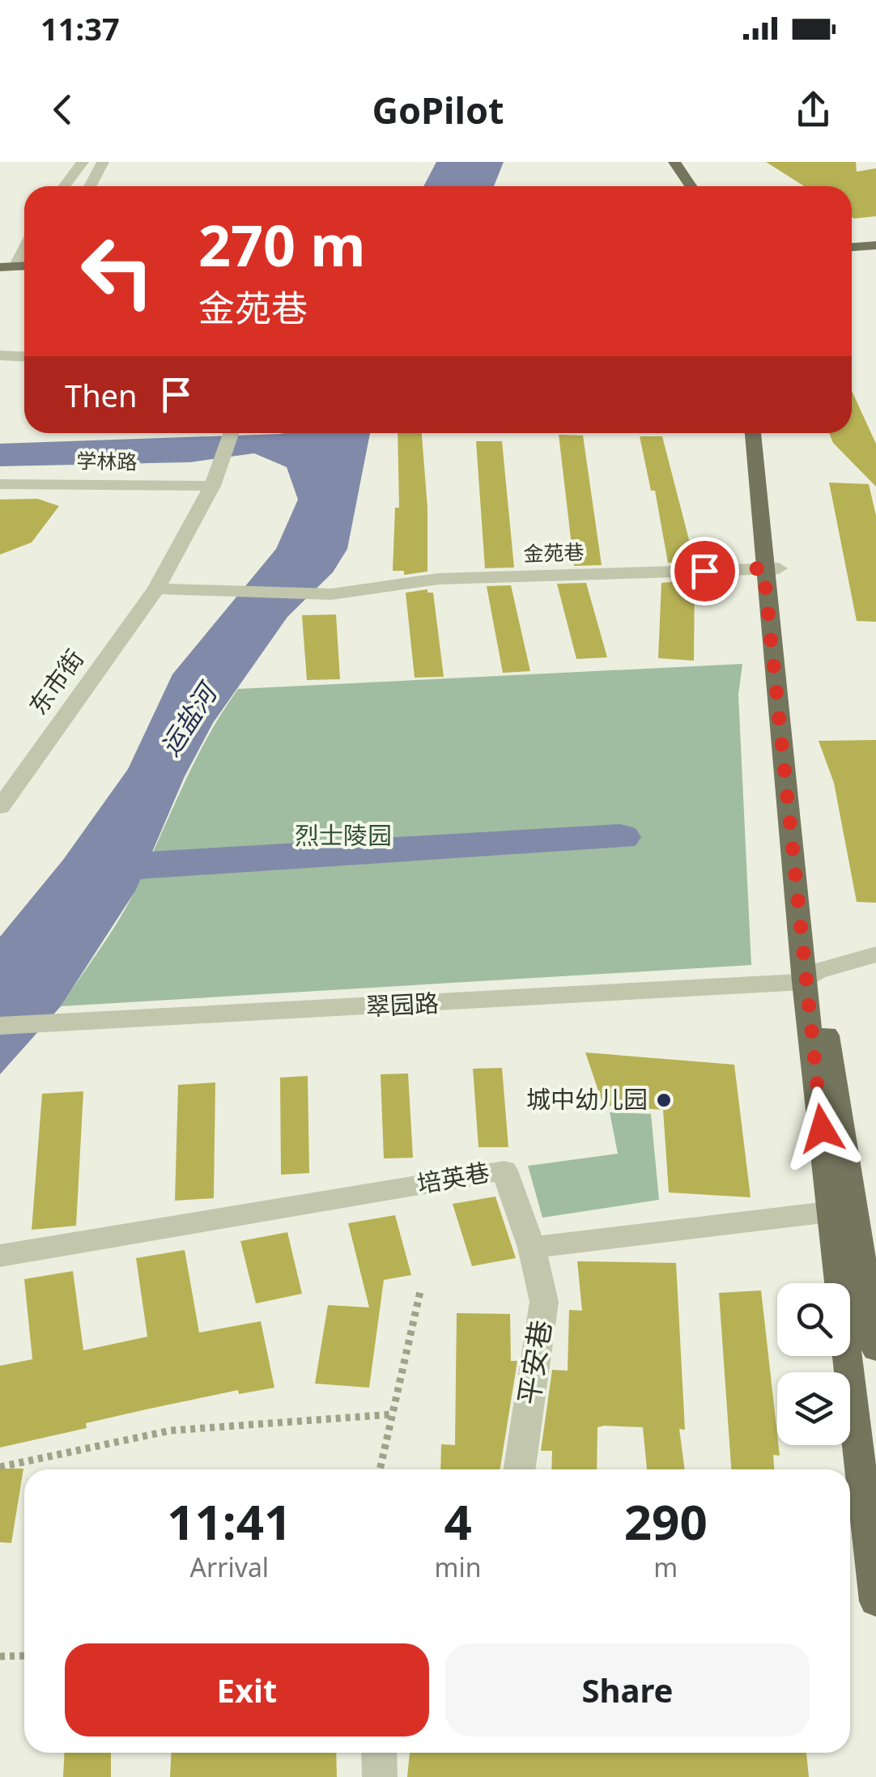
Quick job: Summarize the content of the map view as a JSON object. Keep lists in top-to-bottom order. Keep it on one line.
{"streets":{"street":["学林路","金苑巷","东市街","翠园路","培英巷","平安巷"]},"crossings":[["学林路","东市街"],["金苑巷","东市街"],["培英巷","平安巷"]],"water":["运盐河"],"parks":["烈士陵园"],"places":["城中幼儿园"],"page":{"status":"11:37","header":"GoPilot","turn":["270 m","金苑巷"],"then":"Then","eta":["11:41","Arrival","4","min","290","m"],"buttons":["Exit","Share"]}}
